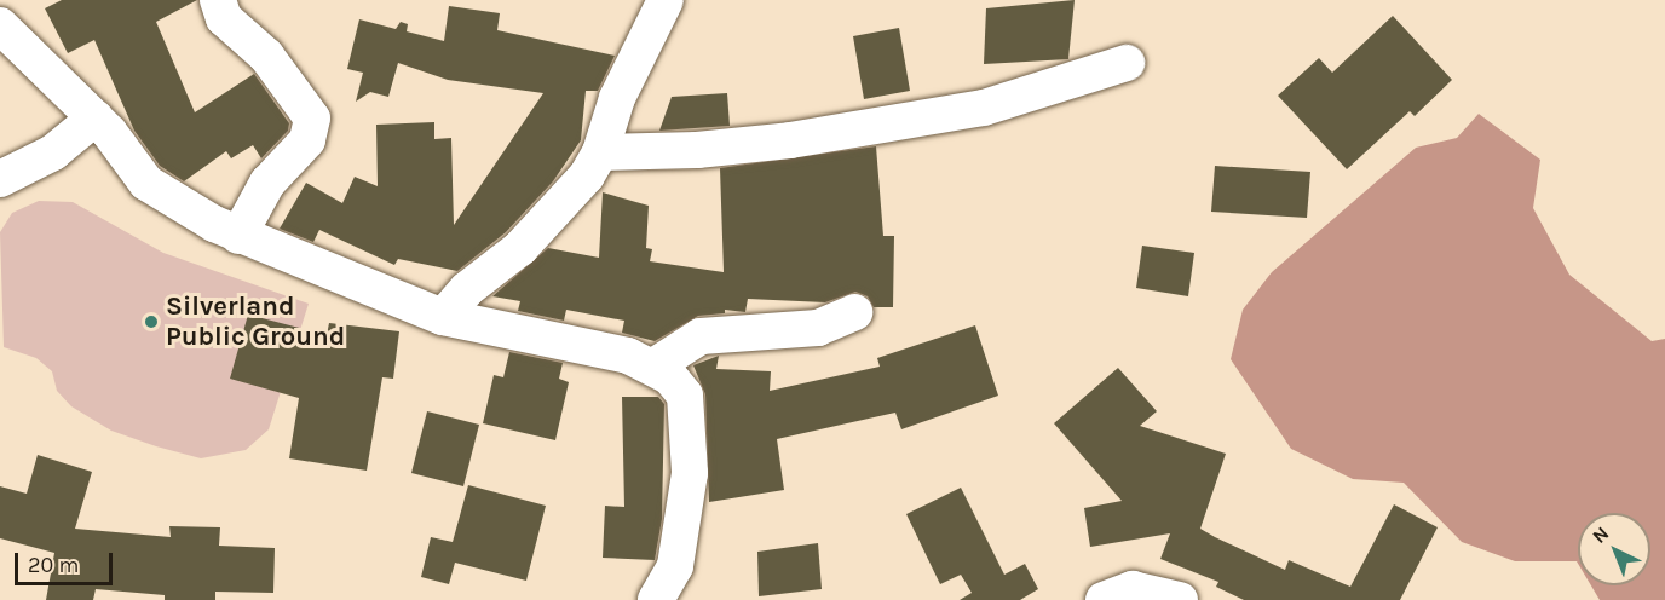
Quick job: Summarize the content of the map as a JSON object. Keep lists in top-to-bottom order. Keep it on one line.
{"places":["Silverland Public Ground"],"scale_bar":"20 m","north":"top left"}
